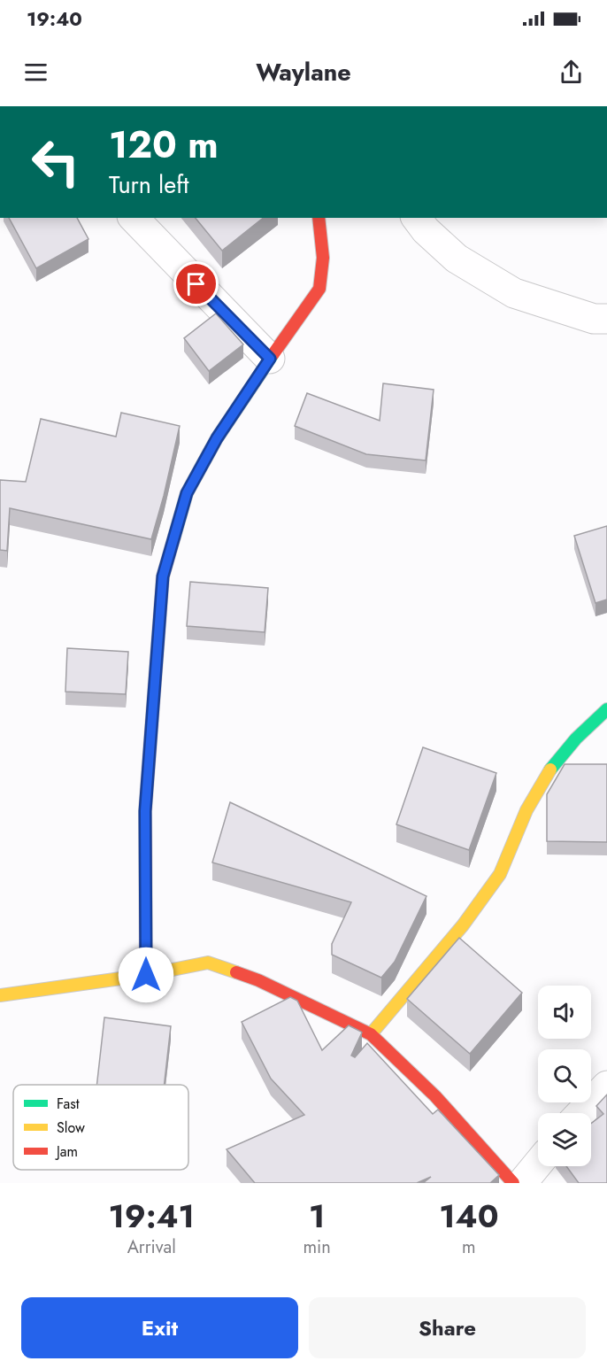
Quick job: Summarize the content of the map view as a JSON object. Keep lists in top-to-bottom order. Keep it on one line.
{"legend":["Fast","Slow","Jam"],"page":{"status":"19:40","header":"Waylane","turn":["120 m","Turn left"],"eta":["19:41","Arrival","1","min","140","m"],"buttons":["Exit","Share"]}}
